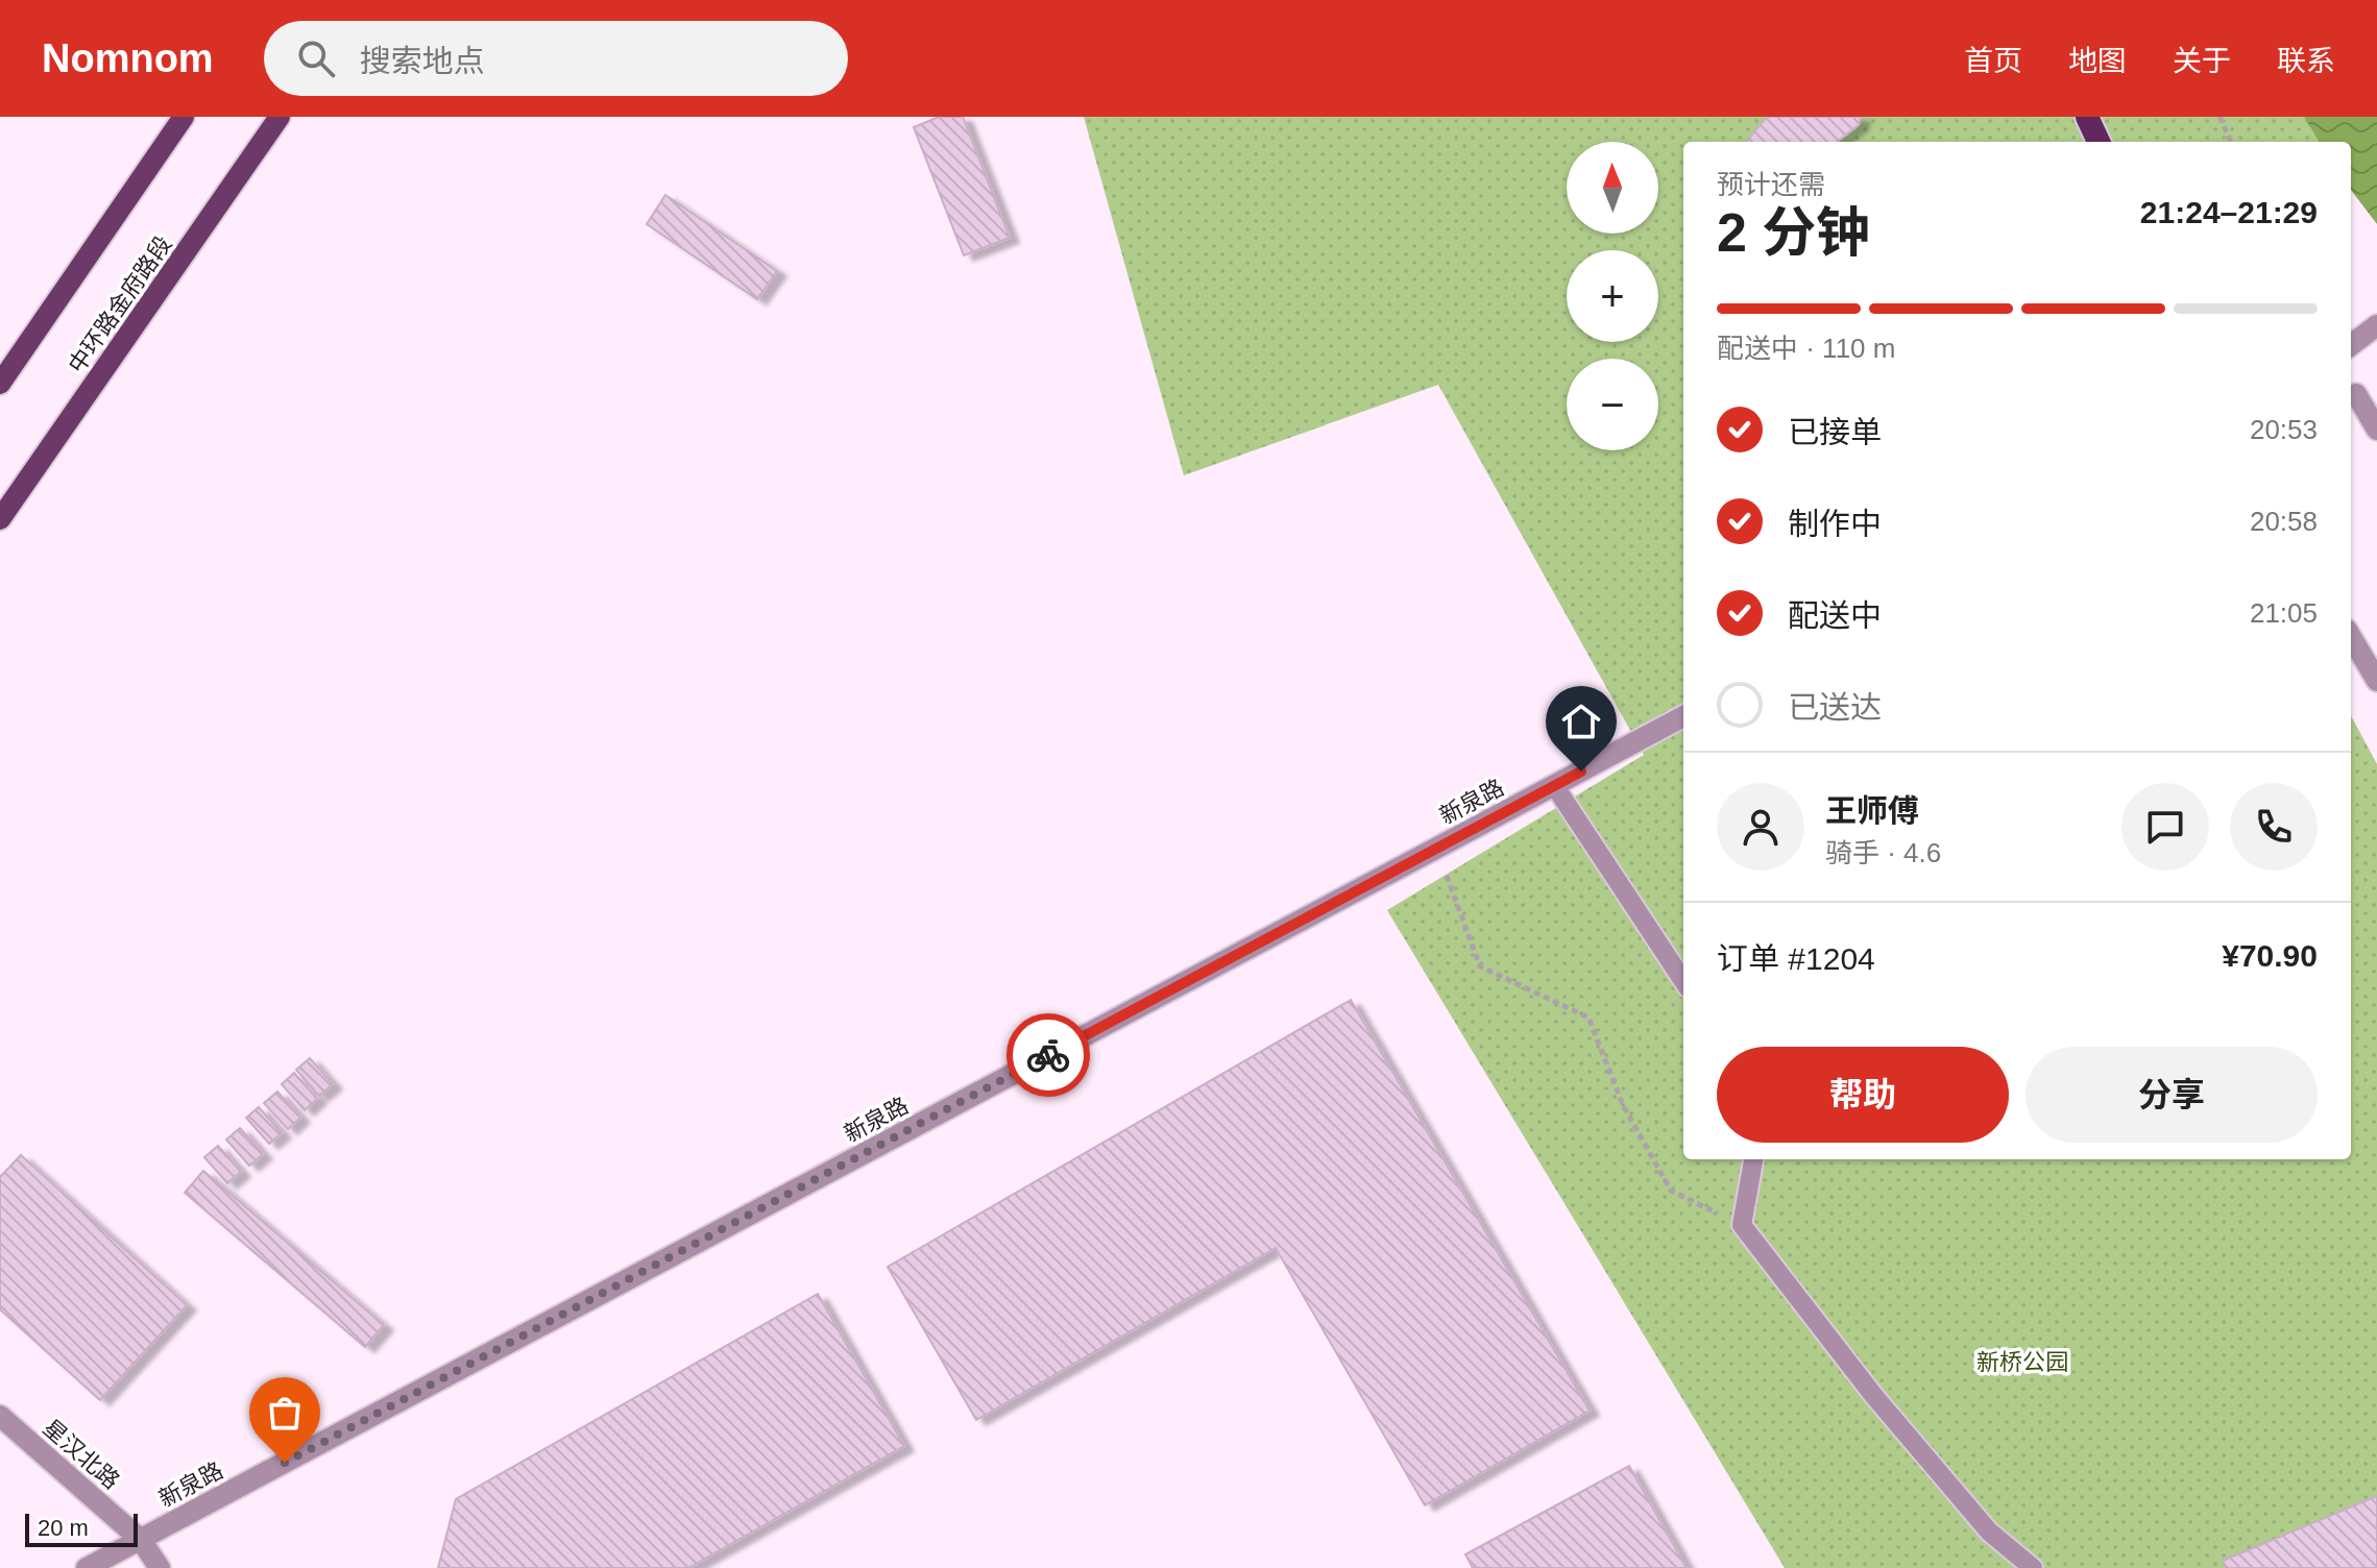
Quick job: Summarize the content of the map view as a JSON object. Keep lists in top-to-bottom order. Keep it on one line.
{"streets":{"main road":["中环路金府路段"],"street":["新泉路","星汉北路"]},"crossings":[["新泉路","星汉北路"]],"parks":["新桥公园"],"scale_bar":"20 m","north":"top","page":{"header":"Nomnom","search":"搜索地点","nav":["首页","地图","关于","联系"],"map_buttons":["+","−"],"heading":["2 分钟","预计还需","21:24–21:29"],"panel":["王师傅","骑手 · 4.6","订单 #1204","¥70.90"],"bar":"配送中 · 110 m","list":[["已接单","20:53"],["制作中","20:58"],["配送中","21:05"],"已送达"],"buttons":["帮助","分享"],"scale":"20 m"}}
